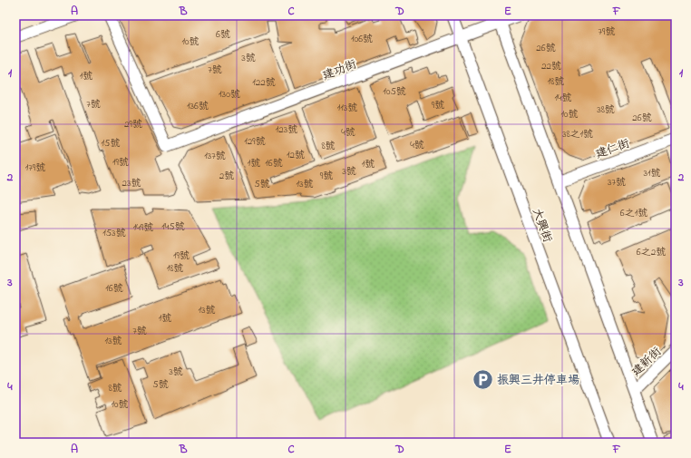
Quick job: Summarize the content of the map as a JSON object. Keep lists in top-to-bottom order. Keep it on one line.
{"streets":{"street":["建功街","建仁街","大興街","建新街"]},"crossings":[["建功街","大興街"]],"places":{"parking":["振興三井停車場"]},"house_numbers":["79號","6號","106號","10號","26號","3號","22號","7號","1號","18號","122號","105號","130號","14號","7號","9號","136號","113號","38號","10號","26號","29號","123號","4號","38之1號","129號","15號","4號","8號","12號","137號","19號","1號","16號","1號","179號","3號","31號","2號","9號","37號","23號","5號","13號","6之1號","145號","149號","153號","6之2號","19號","18號","16號","13號","1號","7號","13號","3號","5號","8號","10號"],"grid":{"columns":["A","B","C","D","E","F"],"rows":["1","2","3","4"]}}
